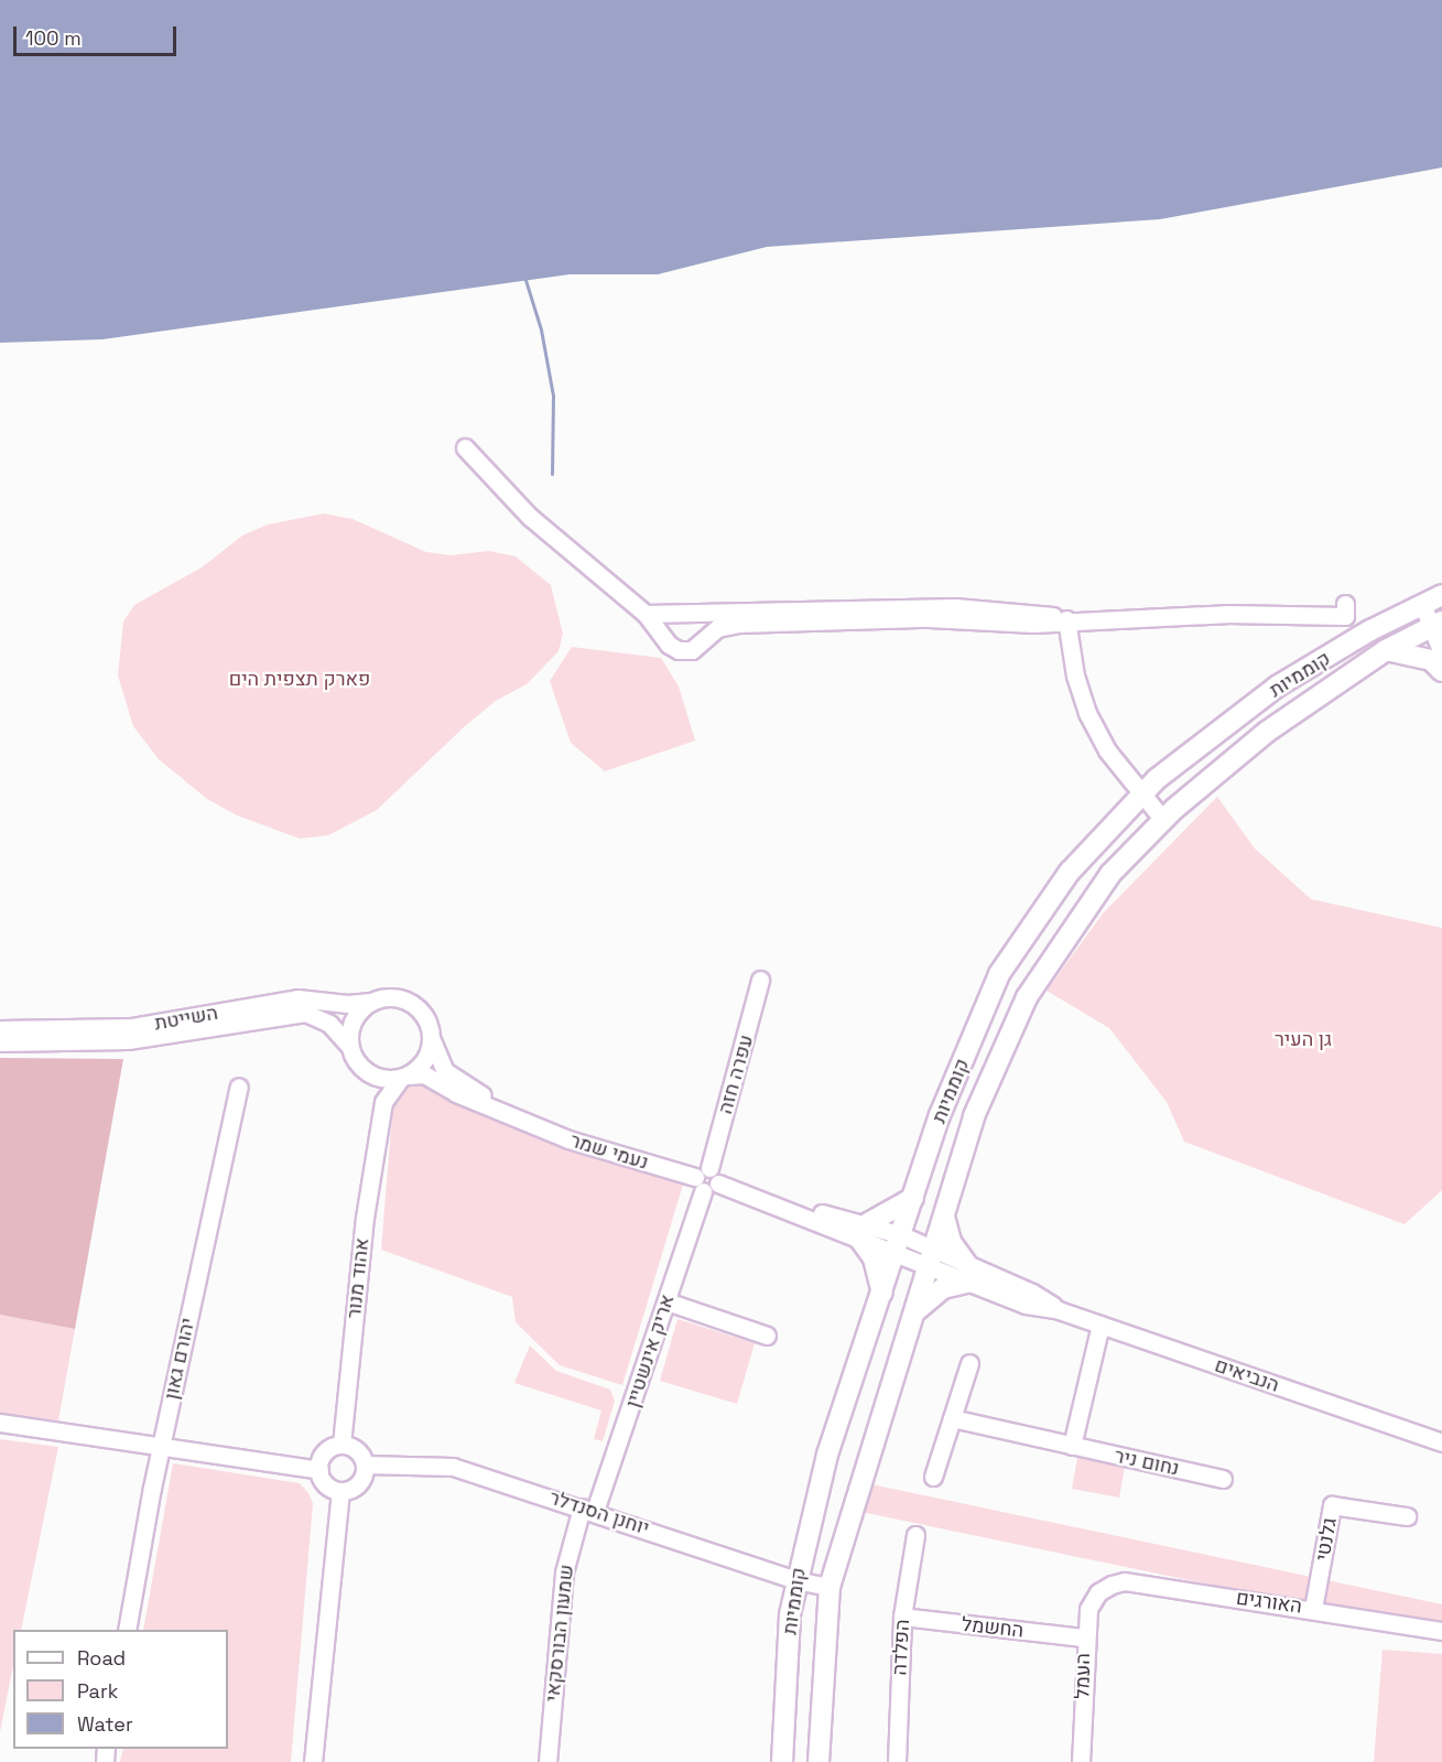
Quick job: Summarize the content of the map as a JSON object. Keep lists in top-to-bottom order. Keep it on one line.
{"streets":{"main road":["קוממיות"],"street":["השייטת","עפרה חזה","נעמי שמר","אהוד מנור","אריק אינשטיין","יהורם גאון","הנביאים","נחום ניר","יוחנן הסנדלר","גלנטי","האורגים","החשמל","שמעון הבורסקאי","הפלדה","העמל"]},"crossings":[["קוממיות","נעמי שמר"],["קוממיות","הנביאים"],["קוממיות","יוחנן הסנדלר"],["השייטת","נעמי שמר"],["השייטת","אהוד מנור"],["עפרה חזה","נעמי שמר"],["עפרה חזה","אריק אינשטיין"],["נעמי שמר","אהוד מנור"],["נעמי שמר","אריק אינשטיין"],["נעמי שמר","הנביאים"],["אהוד מנור","יוחנן הסנדלר"],["אריק אינשטיין","יוחנן הסנדלר"],["אריק אינשטיין","שמעון הבורסקאי"],["יוחנן הסנדלר","שמעון הבורסקאי"],["גלנטי","האורגים"],["האורגים","העמל"],["החשמל","הפלדה"],["החשמל","העמל"]],"parks":["פארק תצפית הים","גן העיר"],"legend":["Road","Park","Water"],"scale_bar":"100 m"}
